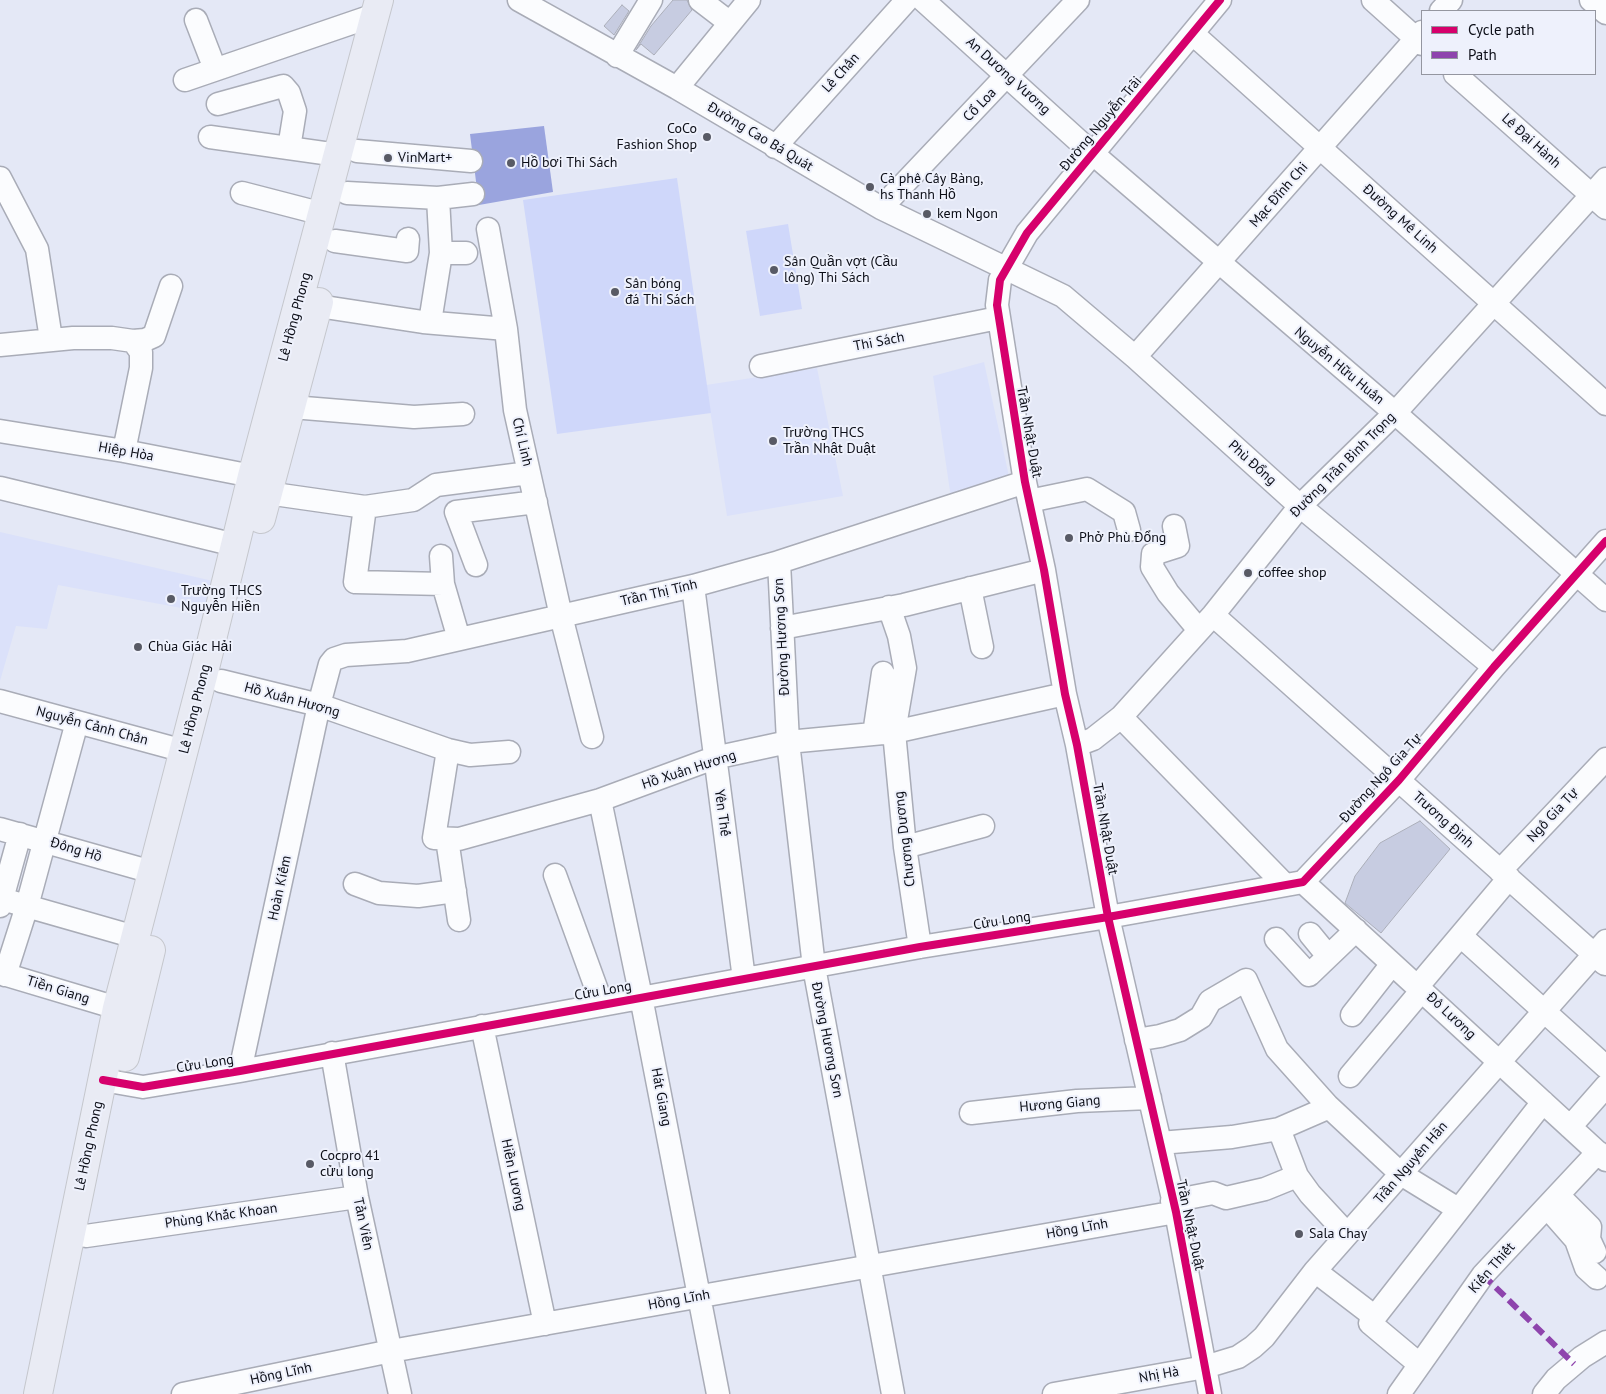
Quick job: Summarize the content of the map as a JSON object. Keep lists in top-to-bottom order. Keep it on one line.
{"streets":{"main road":["Lê Hồng Phong"],"street":["Lê Chân","An Dương Vương","Cổ Loa","Đường Nguyễn Trãi","Đường Cao Bá Quát","Lê Đại Hành","Mạc Đĩnh Chi","Đường Mê Linh","Thi Sách","Nguyễn Hữu Huân","Trần Nhật Duật","Chí Linh","Hiệp Hòa","Phù Đổng","Đường Trần Bình Trọng","Trần Thị Tính","Đường Hương Sơn","Hồ Xuân Hương","Nguyễn Cảnh Chân","Đường Ngô Gia Tự","Yên Thế","Ngô Gia Tự","Trương Định","Chương Dương","Đông Hồ","Hoàn Kiếm","Cửu Long","Tiền Giang","Đô Lương","Hát Giang","Hương Giang","Trần Nguyên Hãn","Hiền Lương","Phùng Khắc Khoan","Tản Viên","Hồng Lĩnh","Kiến Thiết","Nhị Hà"]},"crossings":[["Lê Chân","Đường Cao Bá Quát"],["An Dương Vương","Cổ Loa"],["An Dương Vương","Đường Nguyễn Trãi"],["An Dương Vương","Nguyễn Hữu Huân"],["Cổ Loa","Đường Cao Bá Quát"],["Đường Nguyễn Trãi","Đường Cao Bá Quát"],["Đường Nguyễn Trãi","Đường Mê Linh"],["Đường Nguyễn Trãi","Nguyễn Hữu Huân"],["Đường Nguyễn Trãi","Trần Nhật Duật"],["Đường Nguyễn Trãi","Phù Đổng"],["Đường Cao Bá Quát","Trần Nhật Duật"],["Đường Cao Bá Quát","Phù Đổng"],["Lê Đại Hành","Đường Trần Bình Trọng"],["Mạc Đĩnh Chi","Đường Mê Linh"],["Mạc Đĩnh Chi","Nguyễn Hữu Huân"],["Mạc Đĩnh Chi","Phù Đổng"],["Đường Mê Linh","Đường Trần Bình Trọng"],["Lê Hồng Phong","Hiệp Hòa"],["Lê Hồng Phong","Hồ Xuân Hương"],["Lê Hồng Phong","Nguyễn Cảnh Chân"],["Lê Hồng Phong","Đông Hồ"],["Lê Hồng Phong","Cửu Long"],["Lê Hồng Phong","Tiền Giang"],["Lê Hồng Phong","Phùng Khắc Khoan"],["Thi Sách","Trần Nhật Duật"],["Nguyễn Hữu Huân","Đường Trần Bình Trọng"],["Nguyễn Hữu Huân","Đường Ngô Gia Tự"],["Trần Nhật Duật","Phù Đổng"],["Trần Nhật Duật","Đường Trần Bình Trọng"],["Trần Nhật Duật","Trần Thị Tính"],["Trần Nhật Duật","Hồ Xuân Hương"],["Trần Nhật Duật","Cửu Long"],["Trần Nhật Duật","Hương Giang"],["Trần Nhật Duật","Trần Nguyên Hãn"],["Trần Nhật Duật","Hồng Lĩnh"],["Trần Nhật Duật","Nhị Hà"],["Chí Linh","Hiệp Hòa"],["Chí Linh","Trần Thị Tính"],["Phù Đổng","Đường Trần Bình Trọng"],["Phù Đổng","Đường Ngô Gia Tự"],["Đường Trần Bình Trọng","Trương Định"],["Đường Trần Bình Trọng","Đô Lương"],["Trần Thị Tính","Đường Hương Sơn"],["Trần Thị Tính","Hồ Xuân Hương"],["Trần Thị Tính","Yên Thế"],["Trần Thị Tính","Hoàn Kiếm"],["Đường Hương Sơn","Hồ Xuân Hương"],["Đường Hương Sơn","Cửu Long"],["Đường Hương Sơn","Hồng Lĩnh"],["Hồ Xuân Hương","Yên Thế"],["Hồ Xuân Hương","Chương Dương"],["Hồ Xuân Hương","Hoàn Kiếm"],["Hồ Xuân Hương","Hát Giang"],["Đường Ngô Gia Tự","Trương Định"],["Đường Ngô Gia Tự","Đô Lương"],["Yên Thế","Cửu Long"],["Ngô Gia Tự","Trương Định"],["Ngô Gia Tự","Đô Lương"],["Trương Định","Trần Nguyên Hãn"],["Chương Dương","Cửu Long"],["Hoàn Kiếm","Cửu Long"],["Cửu Long","Hát Giang"],["Cửu Long","Hiền Lương"],["Cửu Long","Tản Viên"],["Đô Lương","Trần Nguyên Hãn"],["Đô Lương","Kiến Thiết"],["Hát Giang","Hồng Lĩnh"],["Trần Nguyên Hãn","Nhị Hà"],["Hiền Lương","Hồng Lĩnh"],["Phùng Khắc Khoan","Tản Viên"],["Tản Viên","Hồng Lĩnh"]],"places":["CoCo Fashion Shop","VinMart+","Hồ bơi Thi Sách","Cà phê Cây Bàng, hs Thanh Hồ","kem Ngon","Sân Quần vợt (Cầu lông) Thi Sách","Sân bóng đá Thi Sách","Trường THCS Trần Nhật Duật","Phở Phù Đổng","coffee shop","Trường THCS Nguyễn Hiền","Chùa Giác Hải","Cocpro 41 cửu long","Sala Chay"],"legend":["Cycle path","Path"]}
